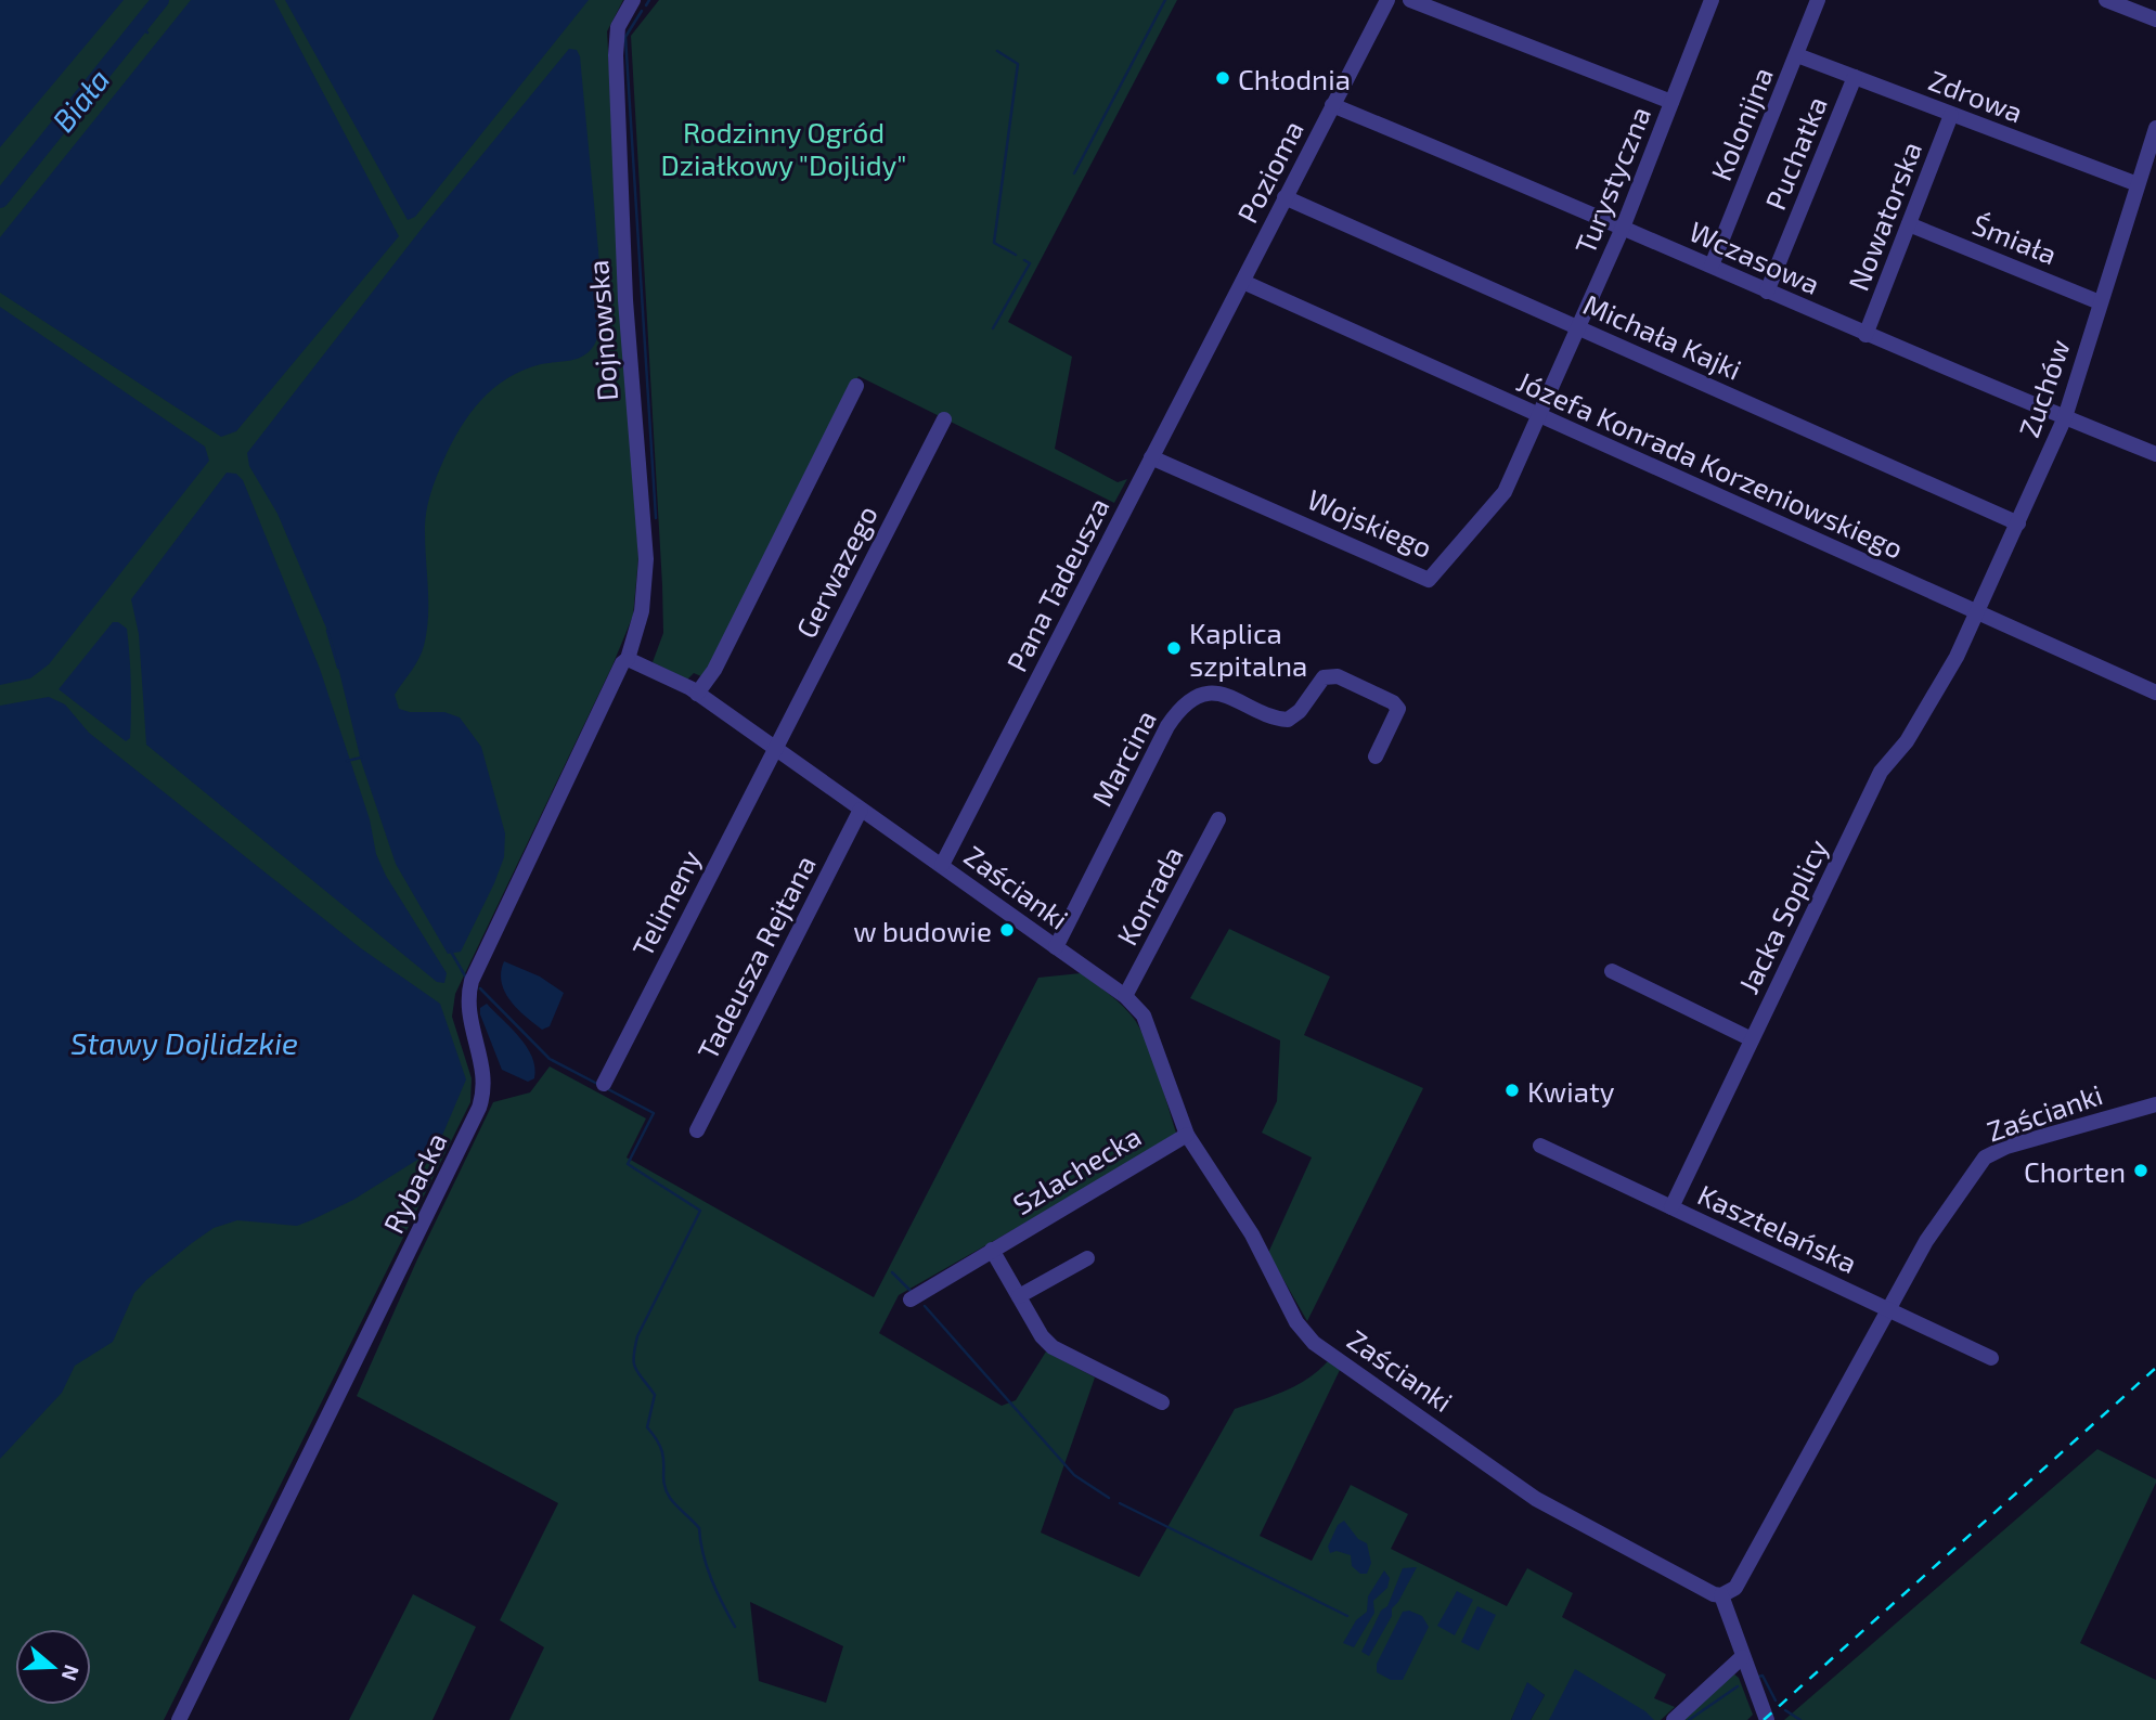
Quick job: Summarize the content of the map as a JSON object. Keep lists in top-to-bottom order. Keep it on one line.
{"streets":{"street":["Zdrowa","Kolonijna","Puchatka","Pozioma","Turystyczna","Nowatorska","Śmiała","Wczasowa","Dojnowska","Michała Kajki","Zuchów","Józefa Konrada Korzeniowskiego","Wojskiego","Gerwazego","Pana Tadeusza","Marcina","Zaścianki","Konrada","Telimeny","Jacka Soplicy","Tadeusza Rejtana","Szlachecka","Rybacka","Kasztelańska"]},"crossings":[["Zdrowa","Kolonijna"],["Zdrowa","Puchatka"],["Zdrowa","Nowatorska"],["Zdrowa","Zuchów"],["Kolonijna","Wczasowa"],["Puchatka","Wczasowa"],["Pozioma","Wczasowa"],["Pozioma","Michała Kajki"],["Pozioma","Józefa Konrada Korzeniowskiego"],["Pozioma","Pana Tadeusza"],["Turystyczna","Wczasowa"],["Turystyczna","Michała Kajki"],["Turystyczna","Józefa Konrada Korzeniowskiego"],["Turystyczna","Wojskiego"],["Nowatorska","Śmiała"],["Nowatorska","Wczasowa"],["Śmiała","Zuchów"],["Wczasowa","Zuchów"],["Dojnowska","Zaścianki"],["Dojnowska","Rybacka"],["Michała Kajki","Zuchów"],["Zuchów","Józefa Konrada Korzeniowskiego"],["Zuchów","Jacka Soplicy"],["Wojskiego","Pana Tadeusza"],["Gerwazego","Zaścianki"],["Gerwazego","Telimeny"],["Pana Tadeusza","Zaścianki"],["Marcina","Zaścianki"],["Zaścianki","Konrada"],["Zaścianki","Telimeny"],["Zaścianki","Tadeusza Rejtana"],["Zaścianki","Szlachecka"],["Zaścianki","Rybacka"],["Zaścianki","Kasztelańska"],["Jacka Soplicy","Kasztelańska"]],"water":["Biała","Stawy Dojlidzkie"],"parks":["Rodzinny Ogród Działkowy \"Dojlidy\""],"places":["Chłodnia","Kaplica szpitalna","w budowie","Kwiaty","Chorten"],"north":"right"}
